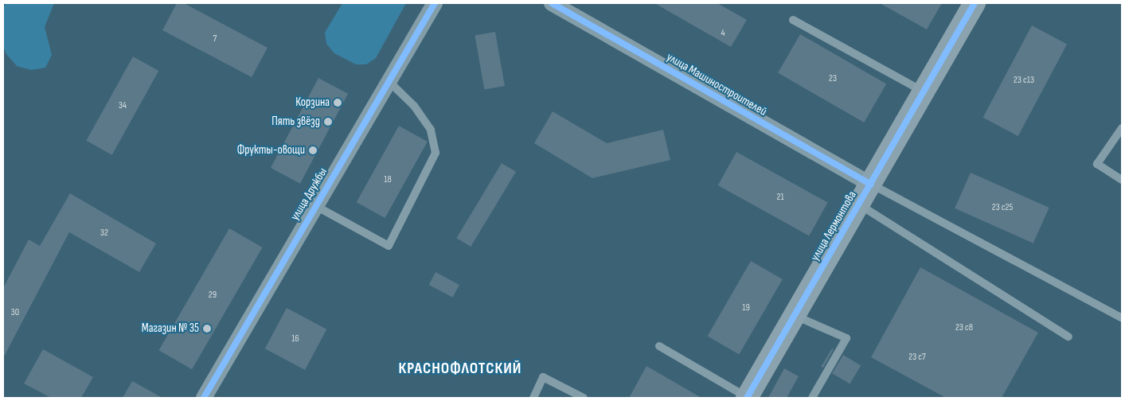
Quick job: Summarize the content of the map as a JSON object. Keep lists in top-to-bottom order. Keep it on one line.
{"streets":{"street":["улица Машиностроителей","улица Дружбы","улица Лермонтова"]},"crossings":[["улица Машиностроителей","улица Лермонтова"]],"districts":["КРАСНОФЛОТСКИЙ"],"places":["Корзина","Пять звёзд","Фрукты-овощи","Магазин № 35"],"house_numbers":["4","7","23","23 с13","34","18","21","23 с25","32","29","19","30","23 с8","16","23 с7"]}
